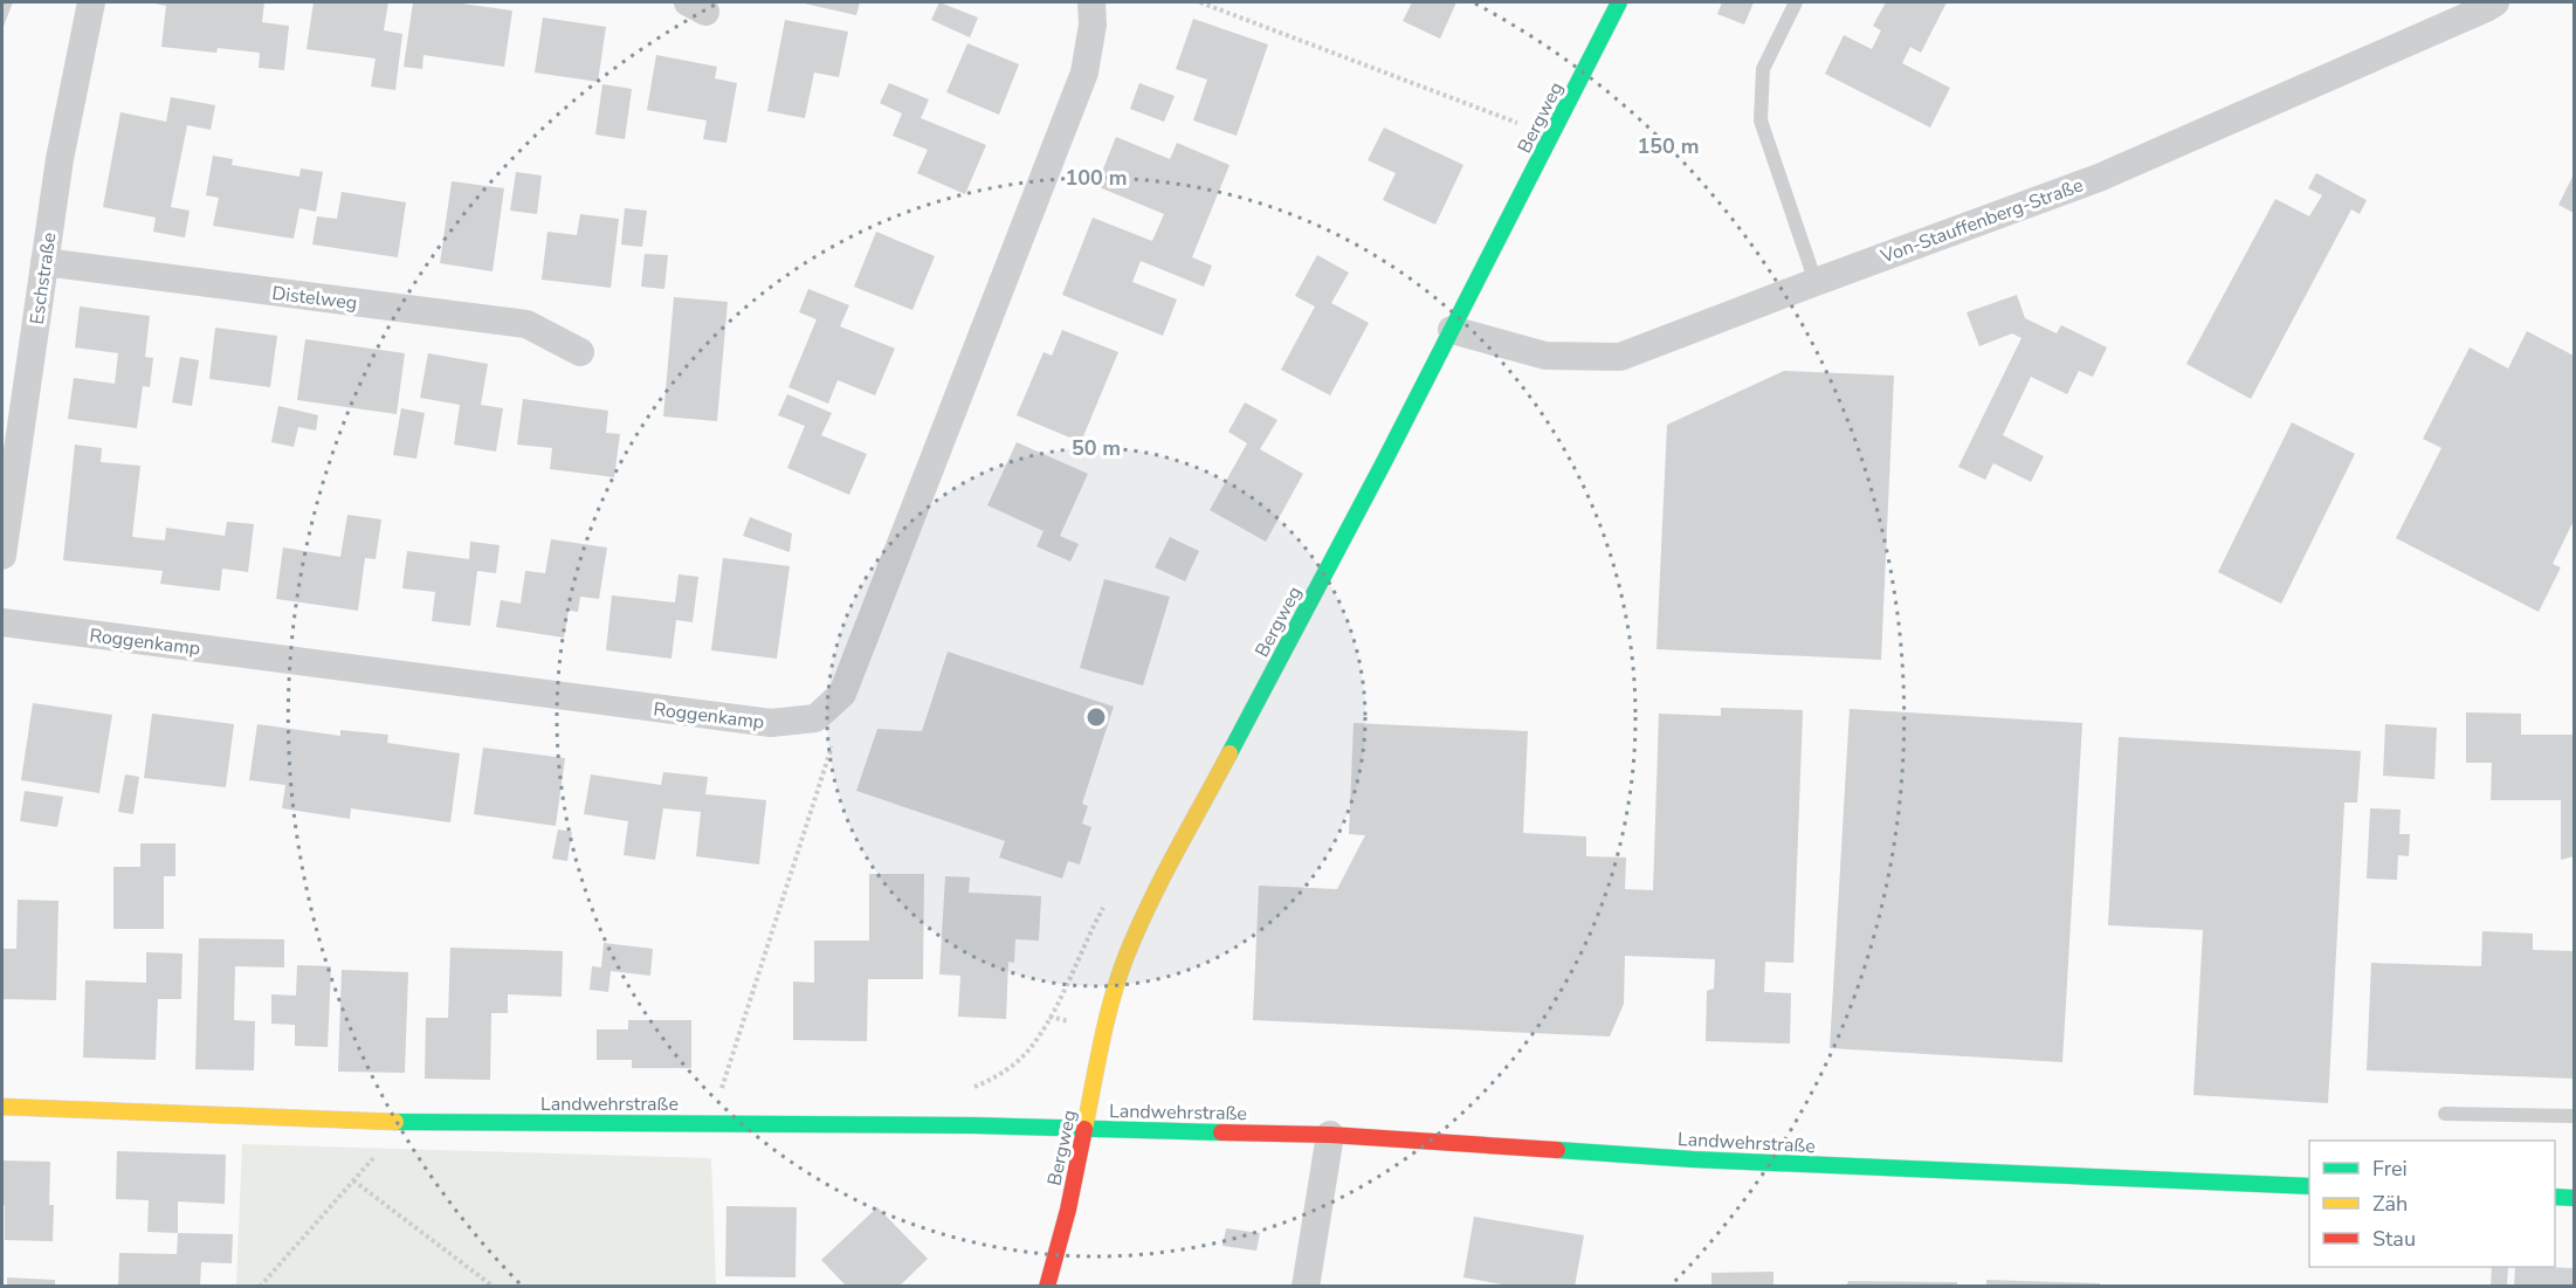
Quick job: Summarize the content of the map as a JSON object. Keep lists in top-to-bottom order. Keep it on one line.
{"streets":{"street":["Bergweg","Von-Stauffenberg-Straße","Eschstraße","Distelweg","Roggenkamp","Landwehrstraße"]},"crossings":[["Bergweg","Von-Stauffenberg-Straße"],["Bergweg","Landwehrstraße"],["Eschstraße","Distelweg"]],"legend":["Frei","Zäh","Stau"],"rings":["150 m","100 m","50 m"]}
